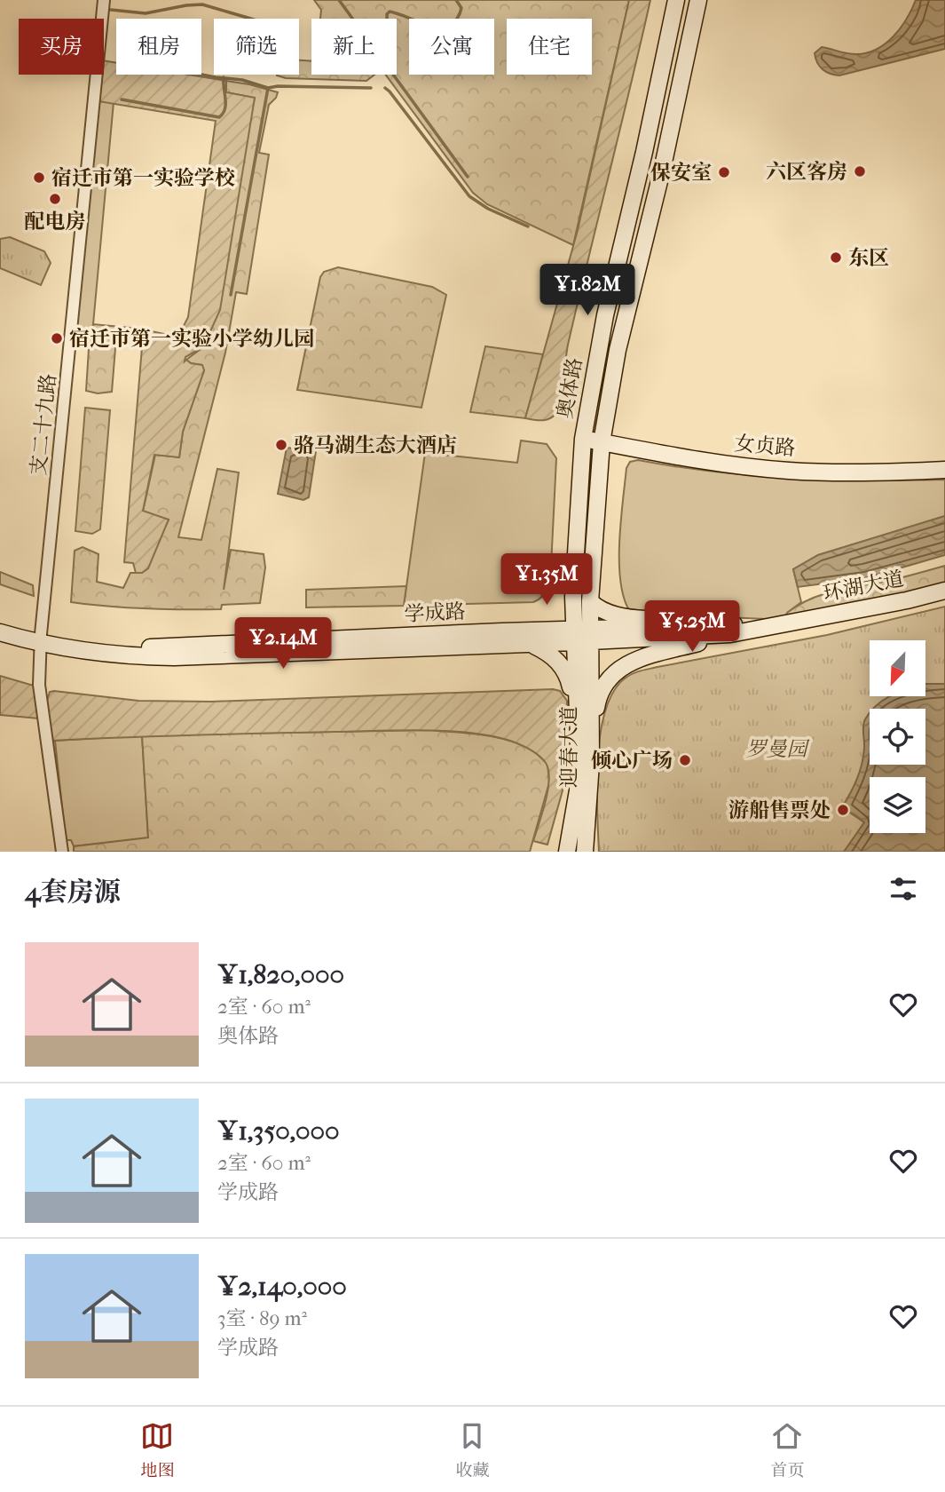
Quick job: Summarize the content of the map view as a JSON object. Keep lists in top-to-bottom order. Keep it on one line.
{"streets":{"main road":["奥体路","女贞路","环湖大道","学成路","迎春大道"],"street":["支二十九路"]},"crossings":[["奥体路","女贞路"],["奥体路","学成路"],["奥体路","迎春大道"],["支二十九路","学成路"],["环湖大道","学成路"],["学成路","迎春大道"]],"parks":["罗曼园"],"places":["六区客房","保安室","宿迁市第一实验学校","配电房","东区","宿迁市第一实验小学幼儿园","骆马湖生态大酒店","倾心广场","游船售票处"],"north":"bottom left","page":{"chip":["买房","租房","筛选","新上","公寓","住宅"],"price":["¥1.82M","¥1.35M","¥5.25M","¥2.14M"],"heading":"4套房源","list":[{"name":"¥1,820,000","note":"2室 · 60 m² · 奥体路"},{"name":"¥1,350,000","note":"2室 · 60 m² · 学成路"},{"name":"¥2,140,000","note":"3室 · 89 m² · 学成路"}],"tabs":["地图","收藏","首页"]}}
